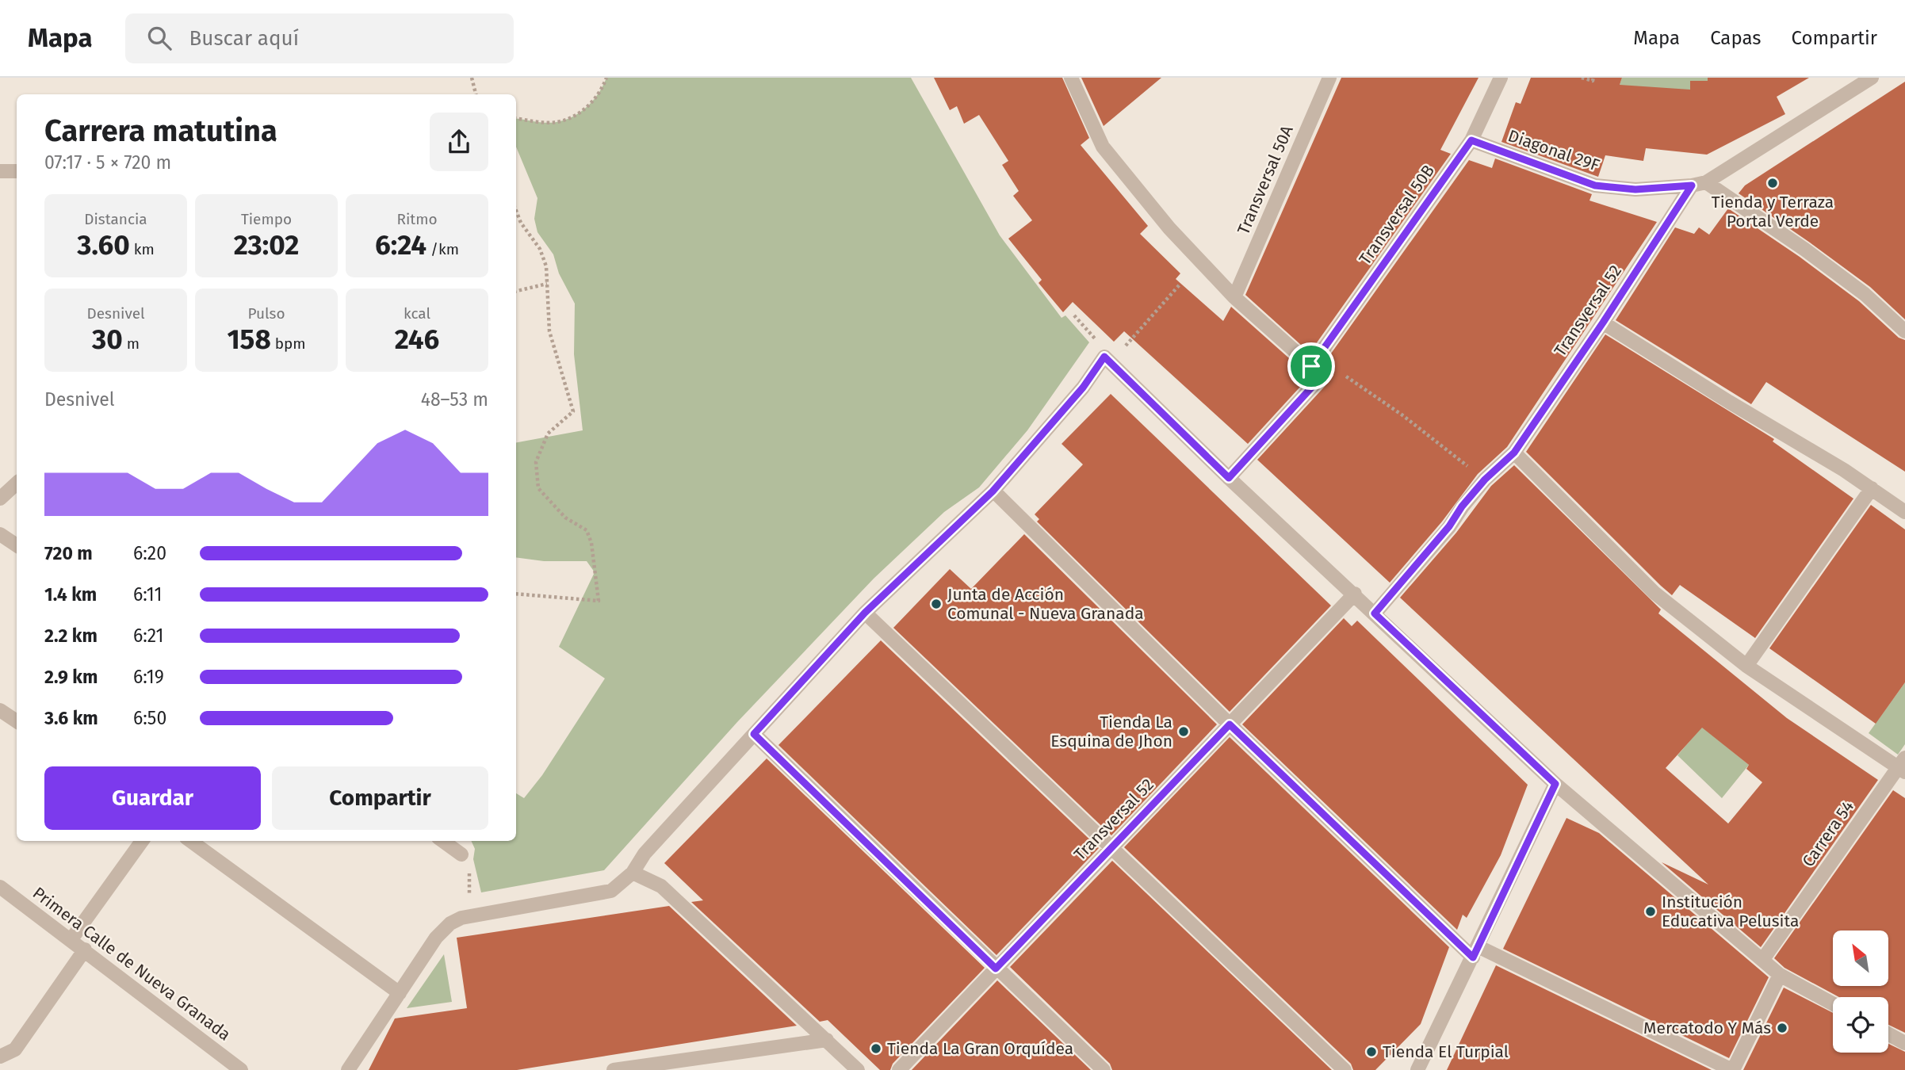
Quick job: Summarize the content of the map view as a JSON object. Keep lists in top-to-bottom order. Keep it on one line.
{"streets":{"street":["Diagonal 29F","Transversal 50A","Transversal 50B","Transversal 52","Carrera 54","Primera Calle de Nueva Granada"]},"crossings":[["Diagonal 29F","Transversal 50B"],["Diagonal 29F","Transversal 52"]],"places":["Tienda y Terraza Portal Verde","Junta de Acción Comunal - Nueva Granada","Tienda La Esquina de Jhon","Institución Educativa Pelusita","Mercatodo Y Más","Tienda La Gran Orquídea","Tienda El Turpial"],"north":"top left","page":{"header":"Mapa","search":"Buscar aquí","nav":["Mapa","Capas","Compartir"],"heading":["Carrera matutina","07:17 · 5 × 720 m"],"stats":[["Distancia","3.60 km"],["Tiempo","23:02"],["Ritmo","6:24 /km"],["Desnivel","30 m"],["Pulso","158 bpm"],["kcal","246"]],"chart":["Desnivel","48–53 m"],"list":[{"name":"720 m","note":"6:20"},{"name":"1.4 km","note":"6:11"},{"name":"2.2 km","note":"6:21"},{"name":"2.9 km","note":"6:19"},{"name":"3.6 km","note":"6:50"}],"buttons":["Guardar","Compartir"]}}
